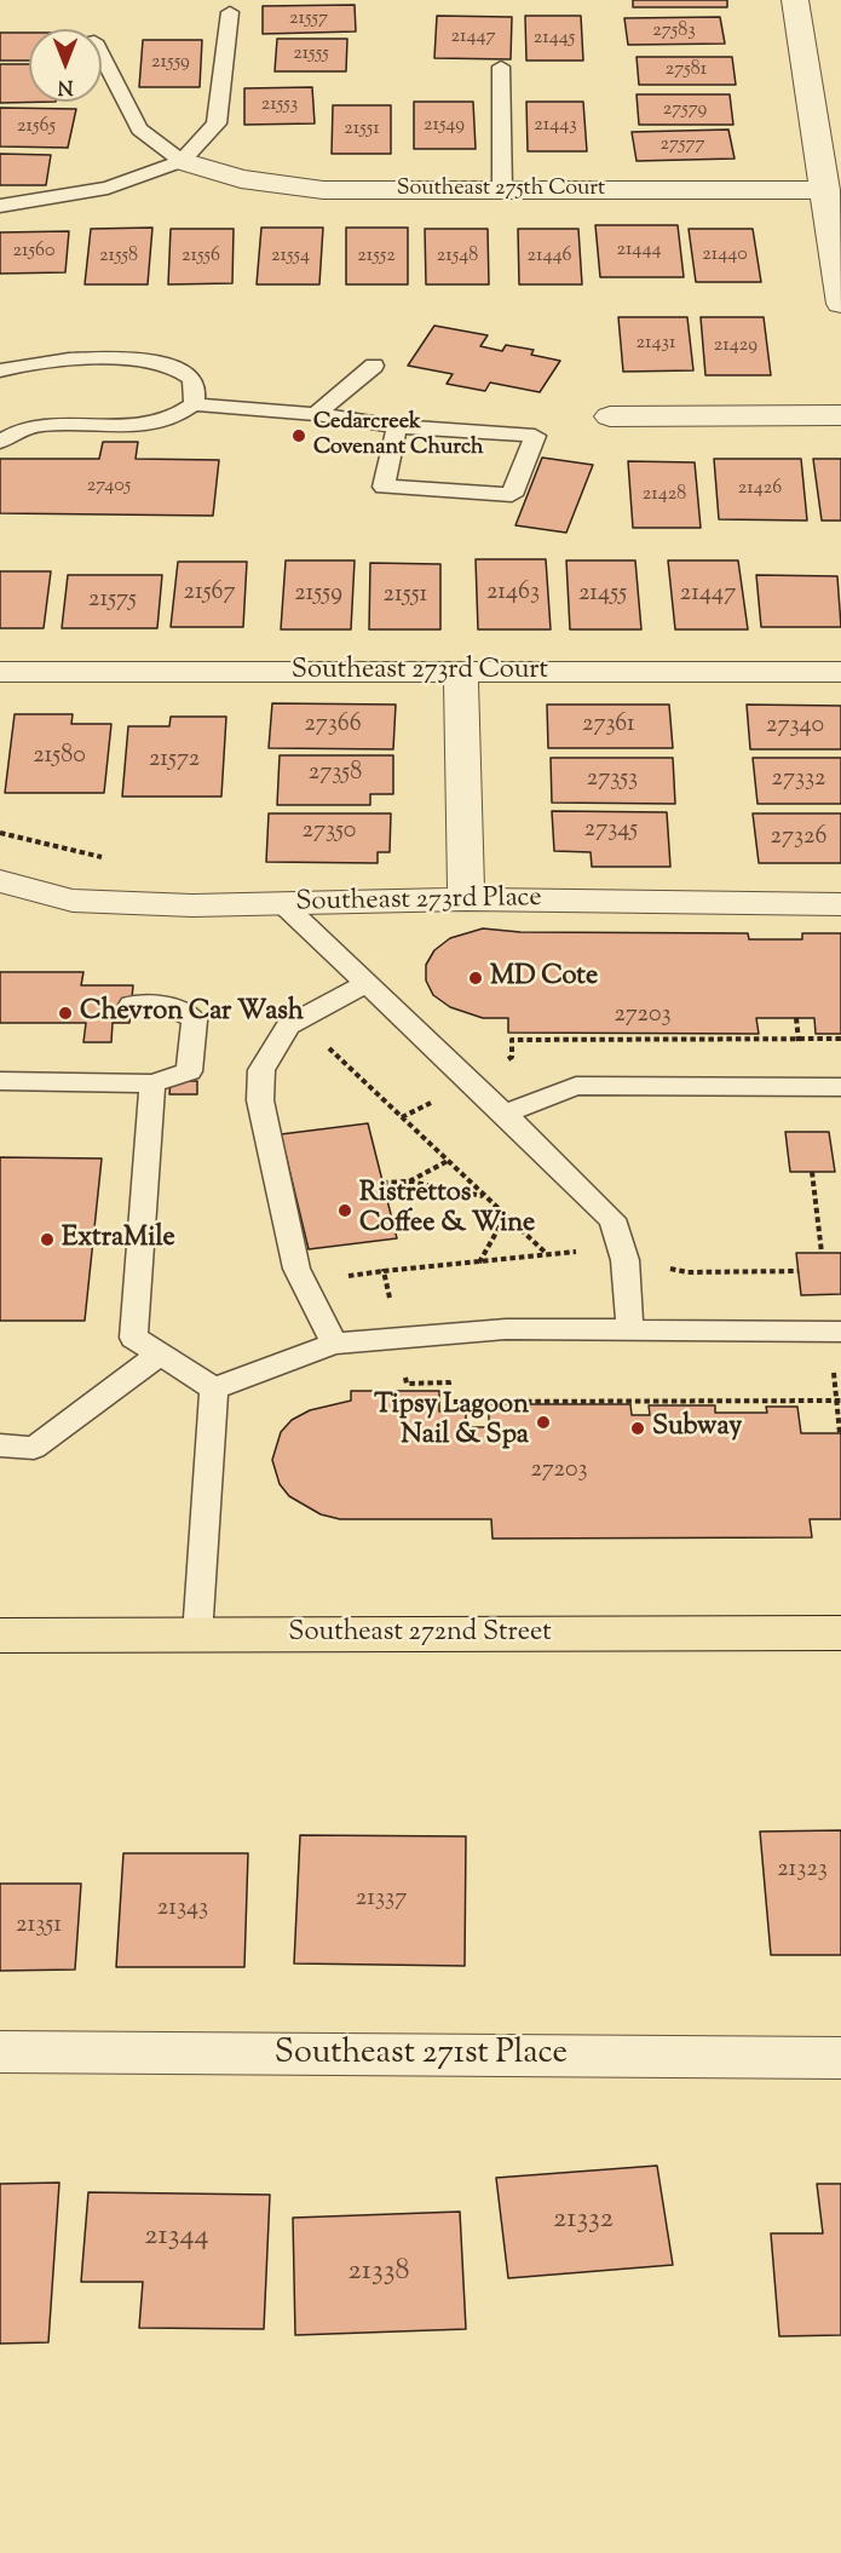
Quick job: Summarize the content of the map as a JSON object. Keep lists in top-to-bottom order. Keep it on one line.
{"streets":{"main road":["Southeast 272nd Street"],"street":["Southeast 275th Court","Southeast 273rd Court","Southeast 273rd Place","Southeast 271st Place"]},"places":["Cedarcreek Covenant Church","MD Cote","Chevron Car Wash","Ristrettos Coffee & Wine","ExtraMile","Tipsy Lagoon Nail & Spa","Subway"],"house_numbers":["21557","27583","21447","21445","21555","21559","27581","21553","27579","21549","21443","21565","21551","27577","21444","21560","21440","21558","21556","21554","21552","21548","21446","21431","21429","27405","21426","21428","21567","21463","21559","21455","21447","21551","21575","27366","27361","27340","21580","21572","27358","27353","27332","27345","27350","27326","27203","27203","21323","21337","21343","21351","21332","21344","21338"],"north":"bottom"}
